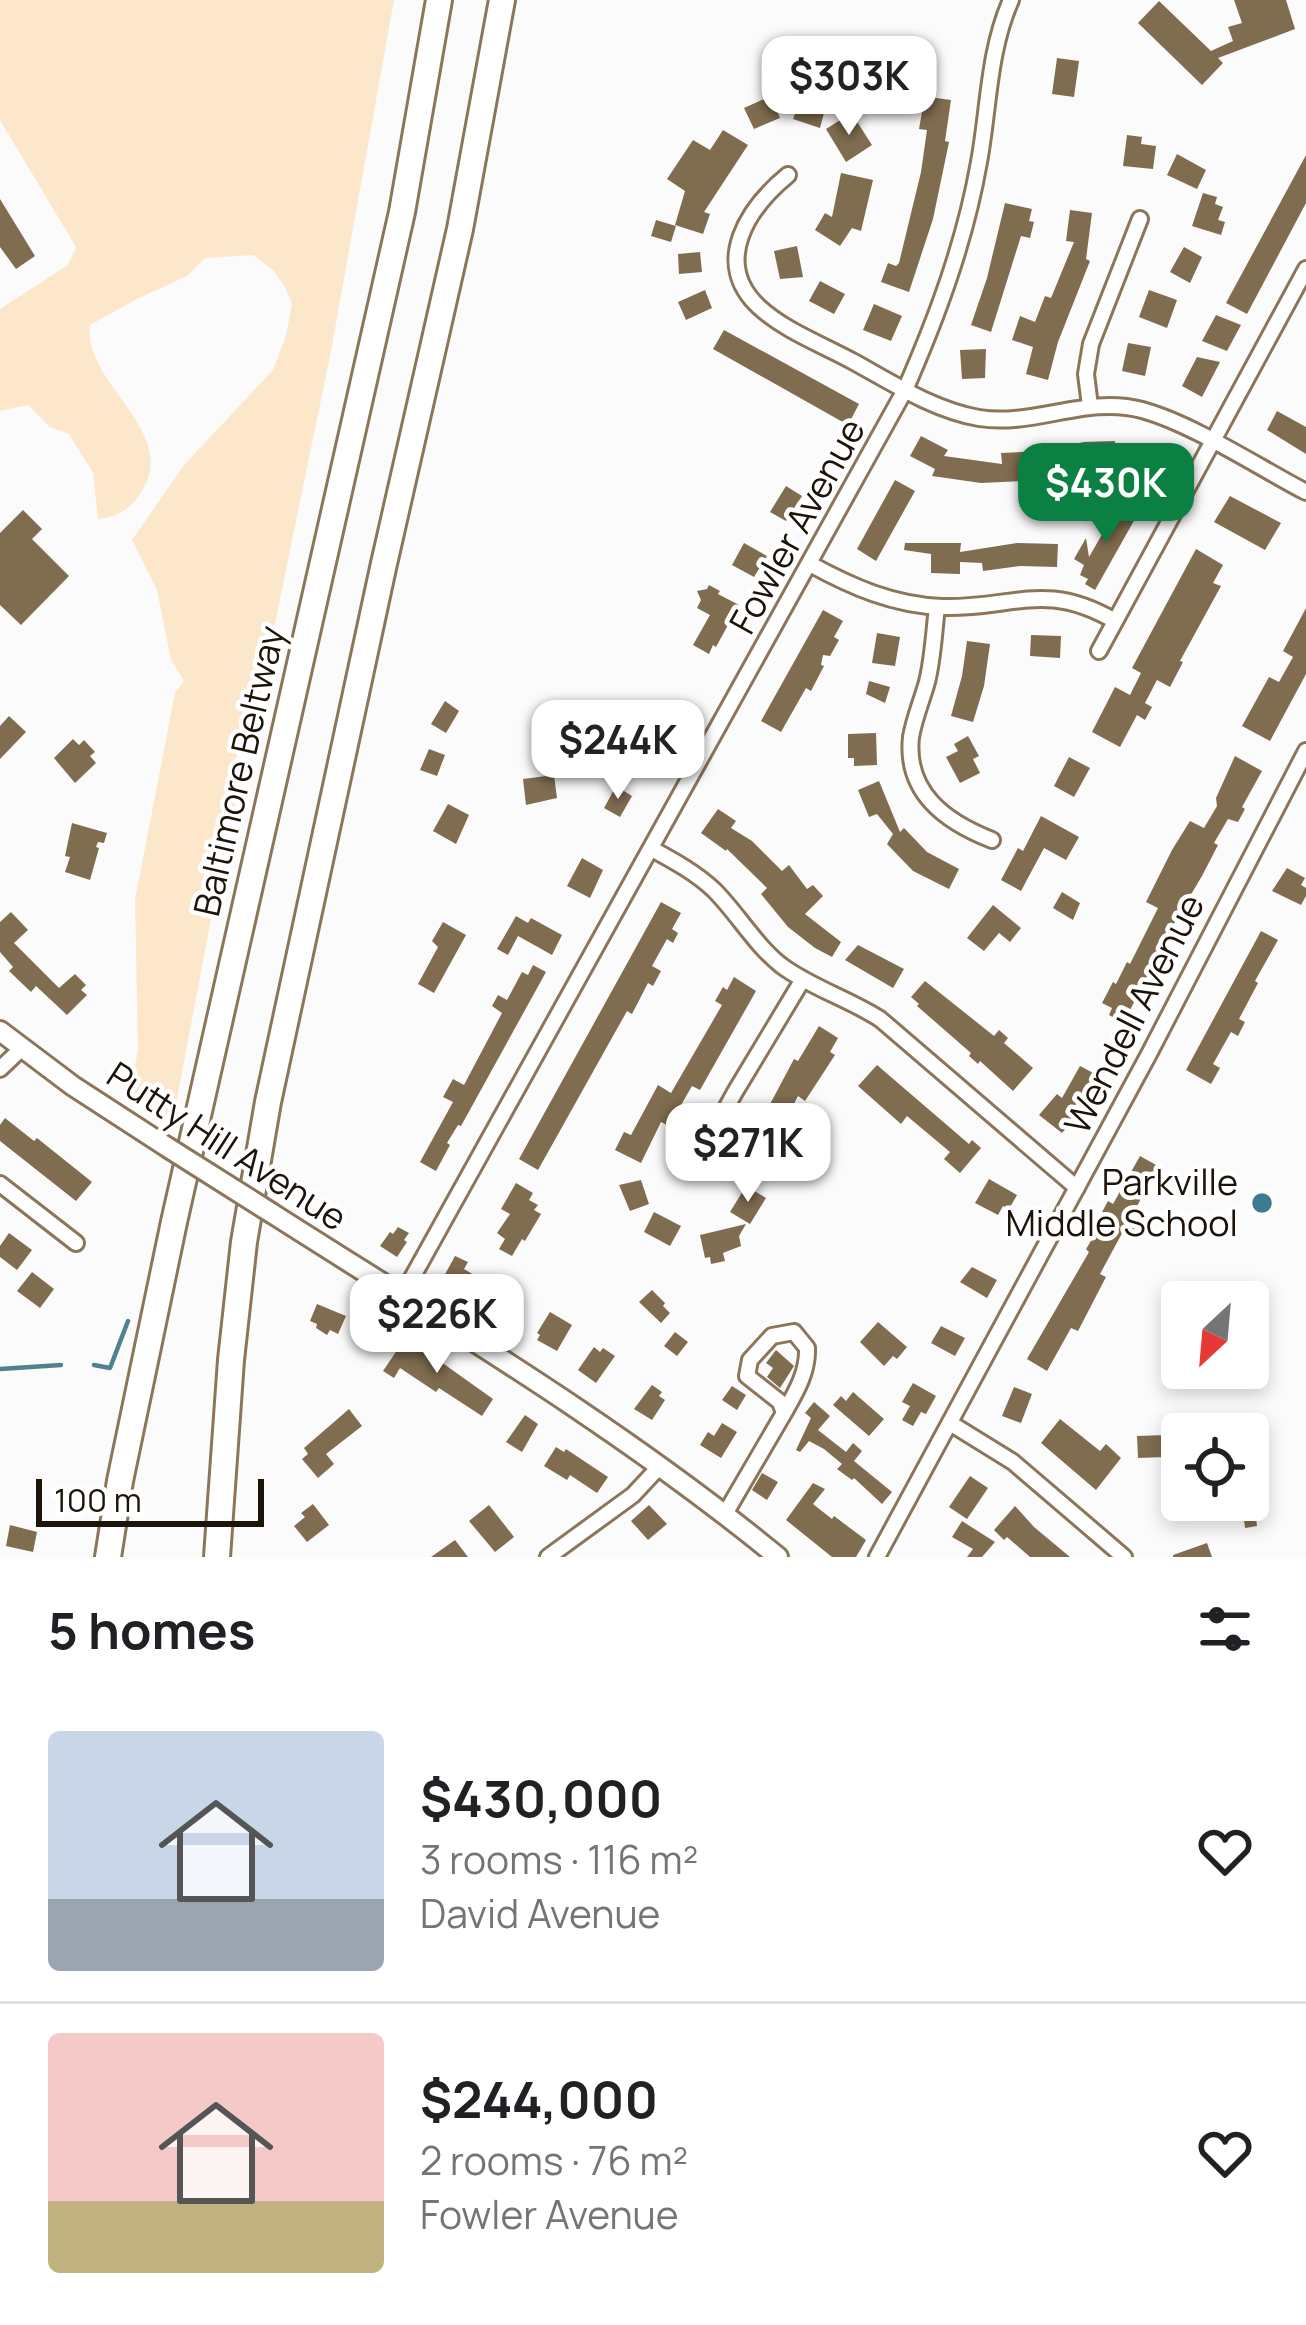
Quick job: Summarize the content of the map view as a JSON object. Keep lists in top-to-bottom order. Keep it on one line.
{"streets":{"highway":["Baltimore Beltway"],"main road":["Putty Hill Avenue"],"street":["Fowler Avenue","Wendell Avenue"]},"crossings":[["Fowler Avenue","Putty Hill Avenue"]],"places":["Parkville Middle School"],"scale_bar":"100 m","north":"bottom left","page":{"price":["$303K","$430K","$244K","$271K","$226K"],"scale":"100 m","heading":"5 homes","list":[{"name":"$430,000","note":"3 rooms · 116 m² · David Avenue"},{"name":"$244,000","note":"2 rooms · 76 m² · Fowler Avenue"}]}}
